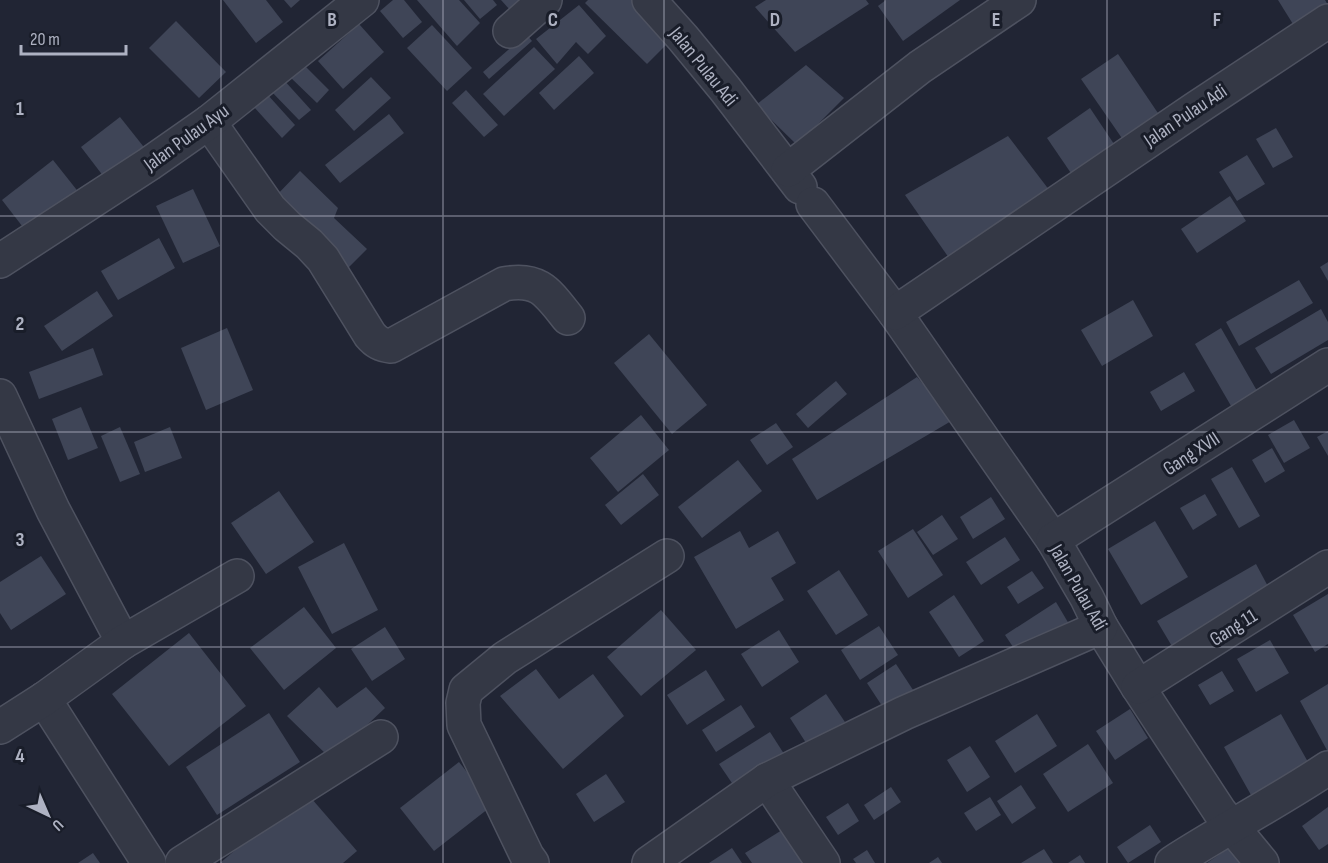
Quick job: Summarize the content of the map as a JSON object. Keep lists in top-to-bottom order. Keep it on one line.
{"streets":{"street":["Jalan Pulau Adi","Jalan Pulau Ayu","Gang XVII","Gang 11"]},"crossings":[["Jalan Pulau Adi","Gang XVII"],["Jalan Pulau Adi","Gang 11"]],"scale_bar":"20 m","north":"bottom right","grid":{"columns":["B","C","D","E","F"],"rows":["1","2","3","4"]}}
